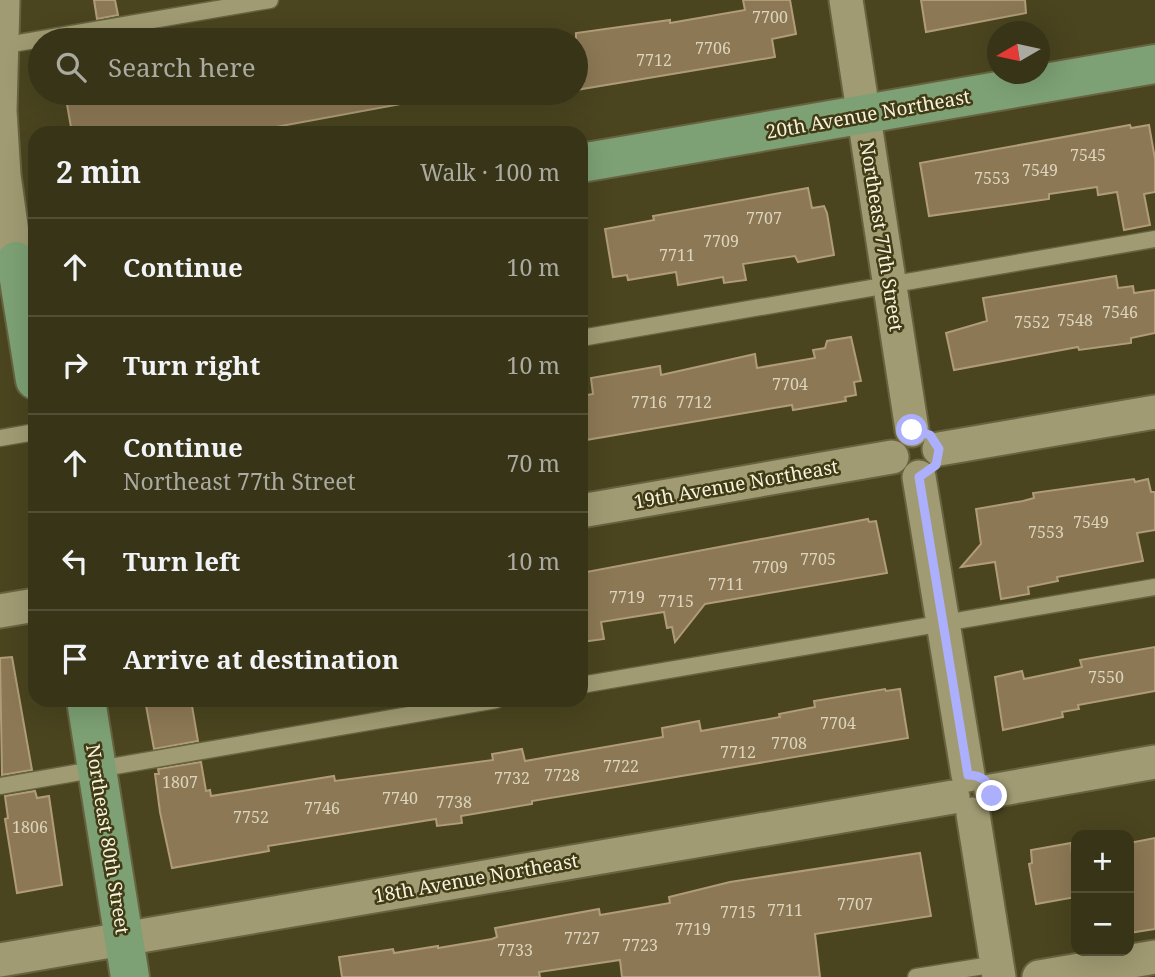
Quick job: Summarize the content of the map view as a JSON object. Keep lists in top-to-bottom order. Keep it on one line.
{"streets":{"street":["20th Avenue Northeast","Northeast 77th Street","19th Avenue Northeast","Northeast 80th Street","18th Avenue Northeast"]},"crossings":[["20th Avenue Northeast","Northeast 77th Street"],["Northeast 77th Street","19th Avenue Northeast"],["Northeast 80th Street","18th Avenue Northeast"]],"house_numbers":["7700","7706","7712","7545","7549","7553","7707","7709","7711","7546","7548","7552","7704","7716","7712","7549","7553","7705","7709","7711","7719","7715","7550","7704","7708","7712","7722","7728","7732","1807","7740","7738","7746","7752","1806","7707","7711","7715","7719","7727","7723","7733"],"north":"left","page":{"search":"Search here","heading":["2 min","Walk · 100 m"],"list":[["Continue","10 m"],["Turn right","10 m"],["Continue","Northeast 77th Street","70 m"],["Turn left","10 m"],"Arrive at destination"],"map_buttons":["+","−"]}}
